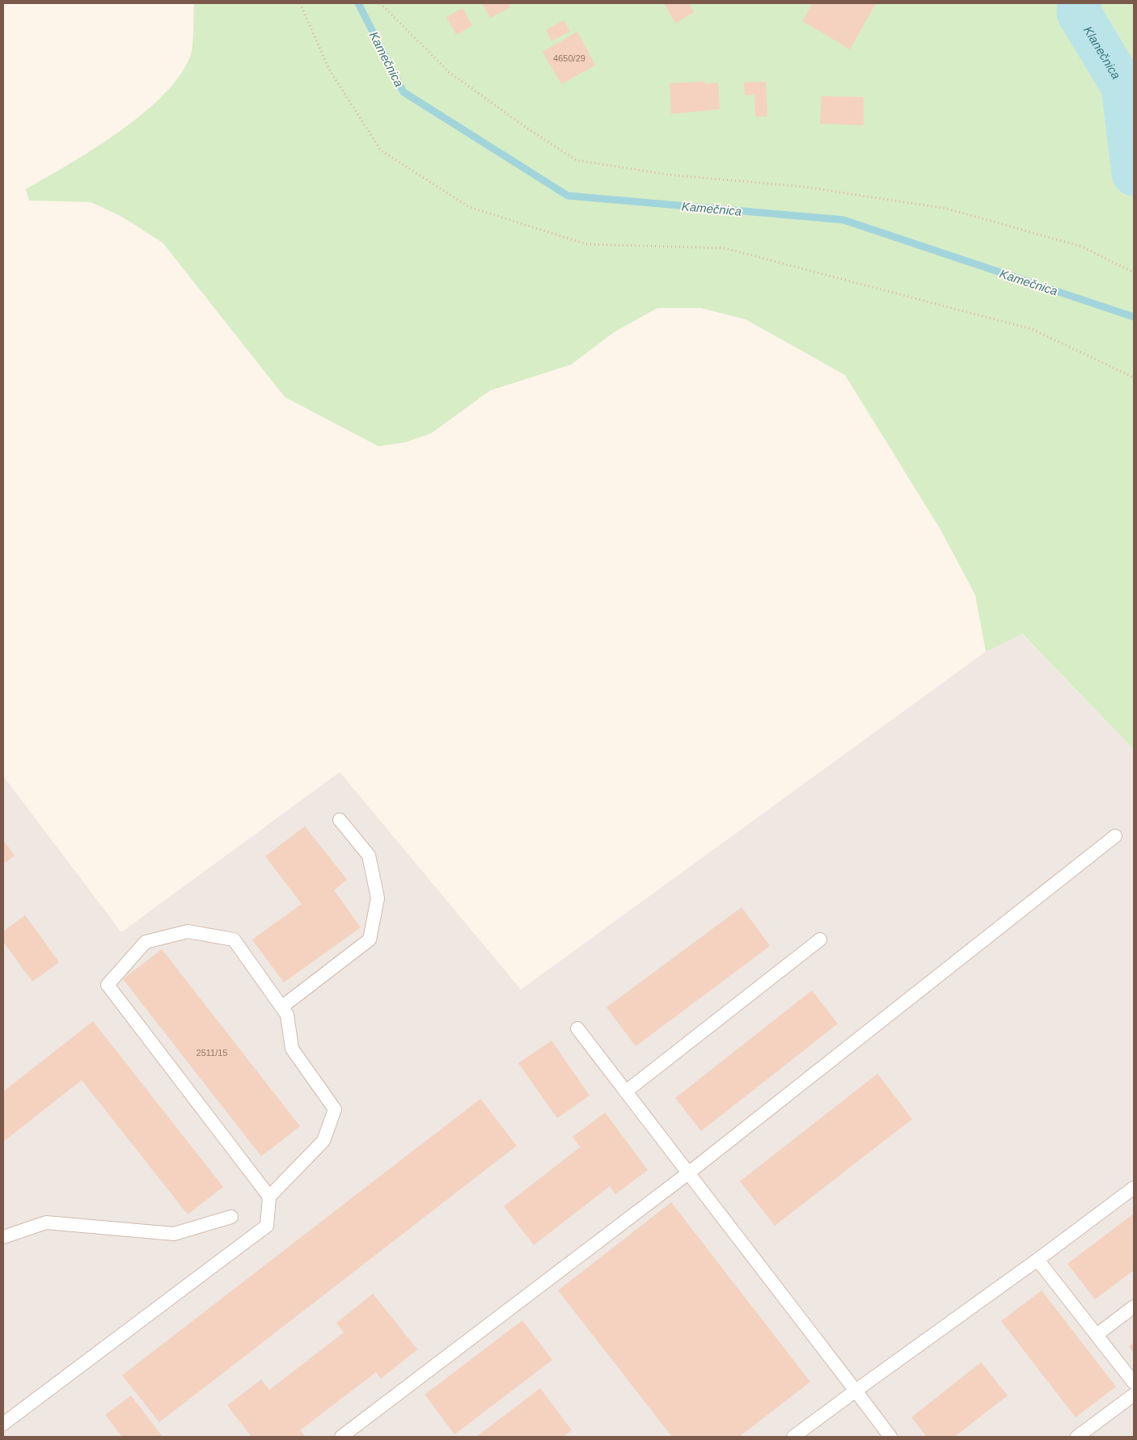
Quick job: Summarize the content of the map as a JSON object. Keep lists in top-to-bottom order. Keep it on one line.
{"water":["Klanečnica","Kamečnica"],"house_numbers":["4650/29","2511/15"]}
